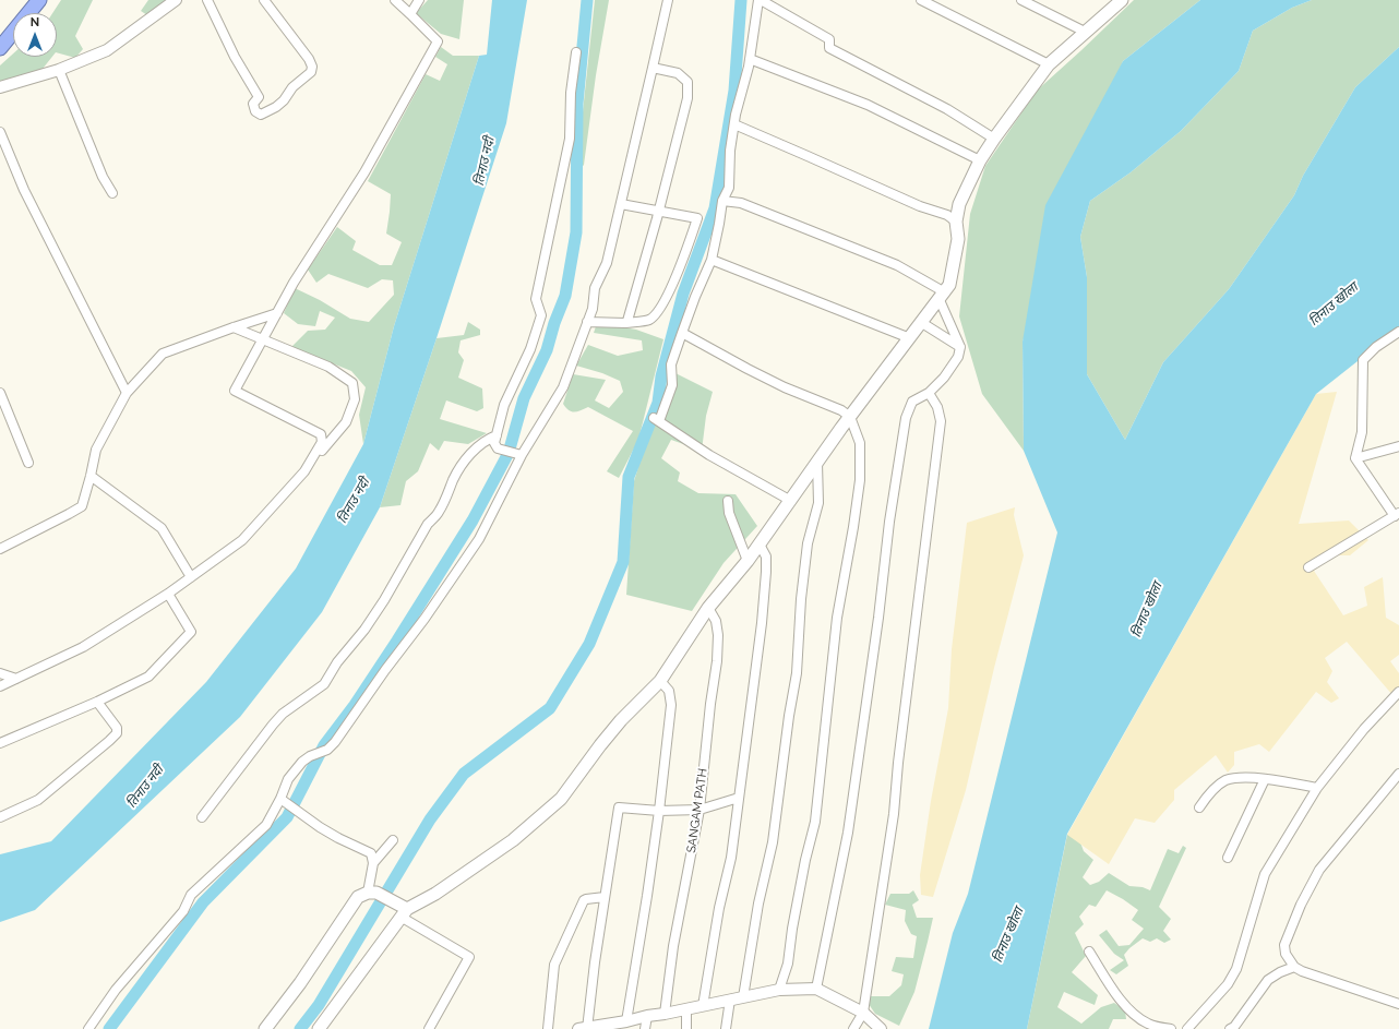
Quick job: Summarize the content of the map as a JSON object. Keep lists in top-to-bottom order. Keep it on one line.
{"streets":{"street":["SANGAM PATH"]},"water":["तिनाउ नदी","तिनाउ खोला"],"north":"top"}
